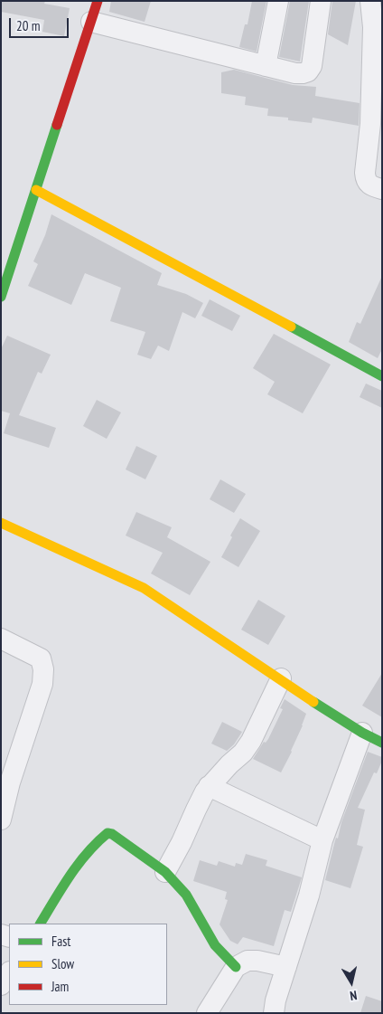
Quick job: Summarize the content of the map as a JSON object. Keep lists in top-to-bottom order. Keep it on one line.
{"legend":["Fast","Slow","Jam"],"scale_bar":"20 m","north":"bottom"}
